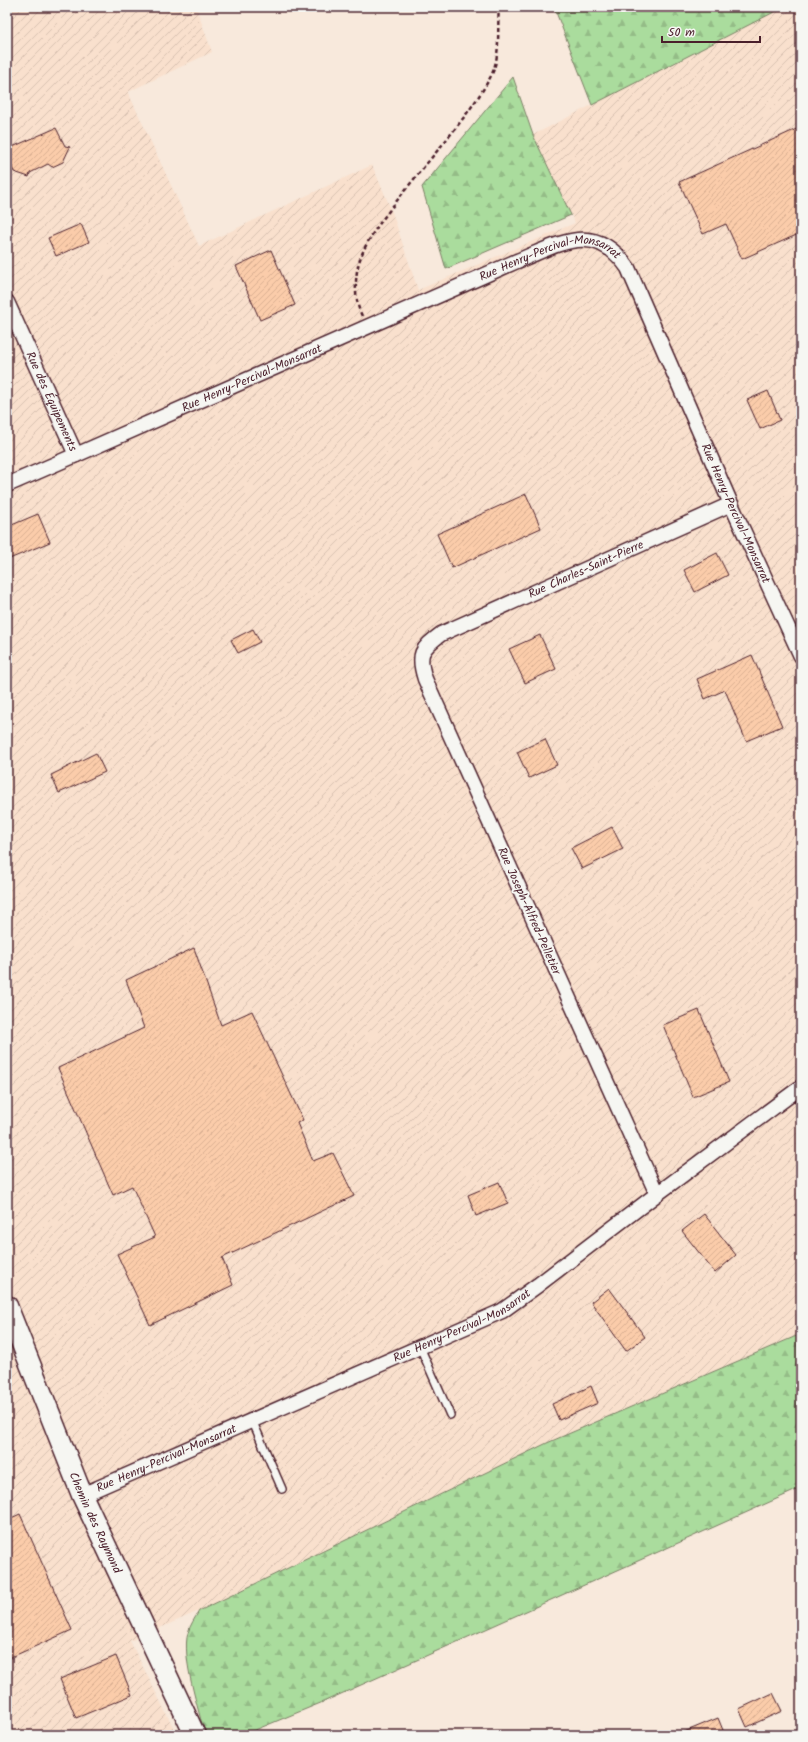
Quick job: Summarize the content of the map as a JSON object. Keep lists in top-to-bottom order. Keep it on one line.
{"streets":{"street":["Rue Henry-Percival-Monsarrat","Rue des Équipements","Rue Charles-Saint-Pierre","Rue Joseph-Alfred-Pelletier","Chemin des Raymond"]},"crossings":[["Rue Henry-Percival-Monsarrat","Rue des Équipements"],["Rue Henry-Percival-Monsarrat","Rue Charles-Saint-Pierre"],["Rue Henry-Percival-Monsarrat","Rue Joseph-Alfred-Pelletier"],["Rue Henry-Percival-Monsarrat","Chemin des Raymond"],["Rue Charles-Saint-Pierre","Rue Joseph-Alfred-Pelletier"]],"scale_bar":"50 m"}
